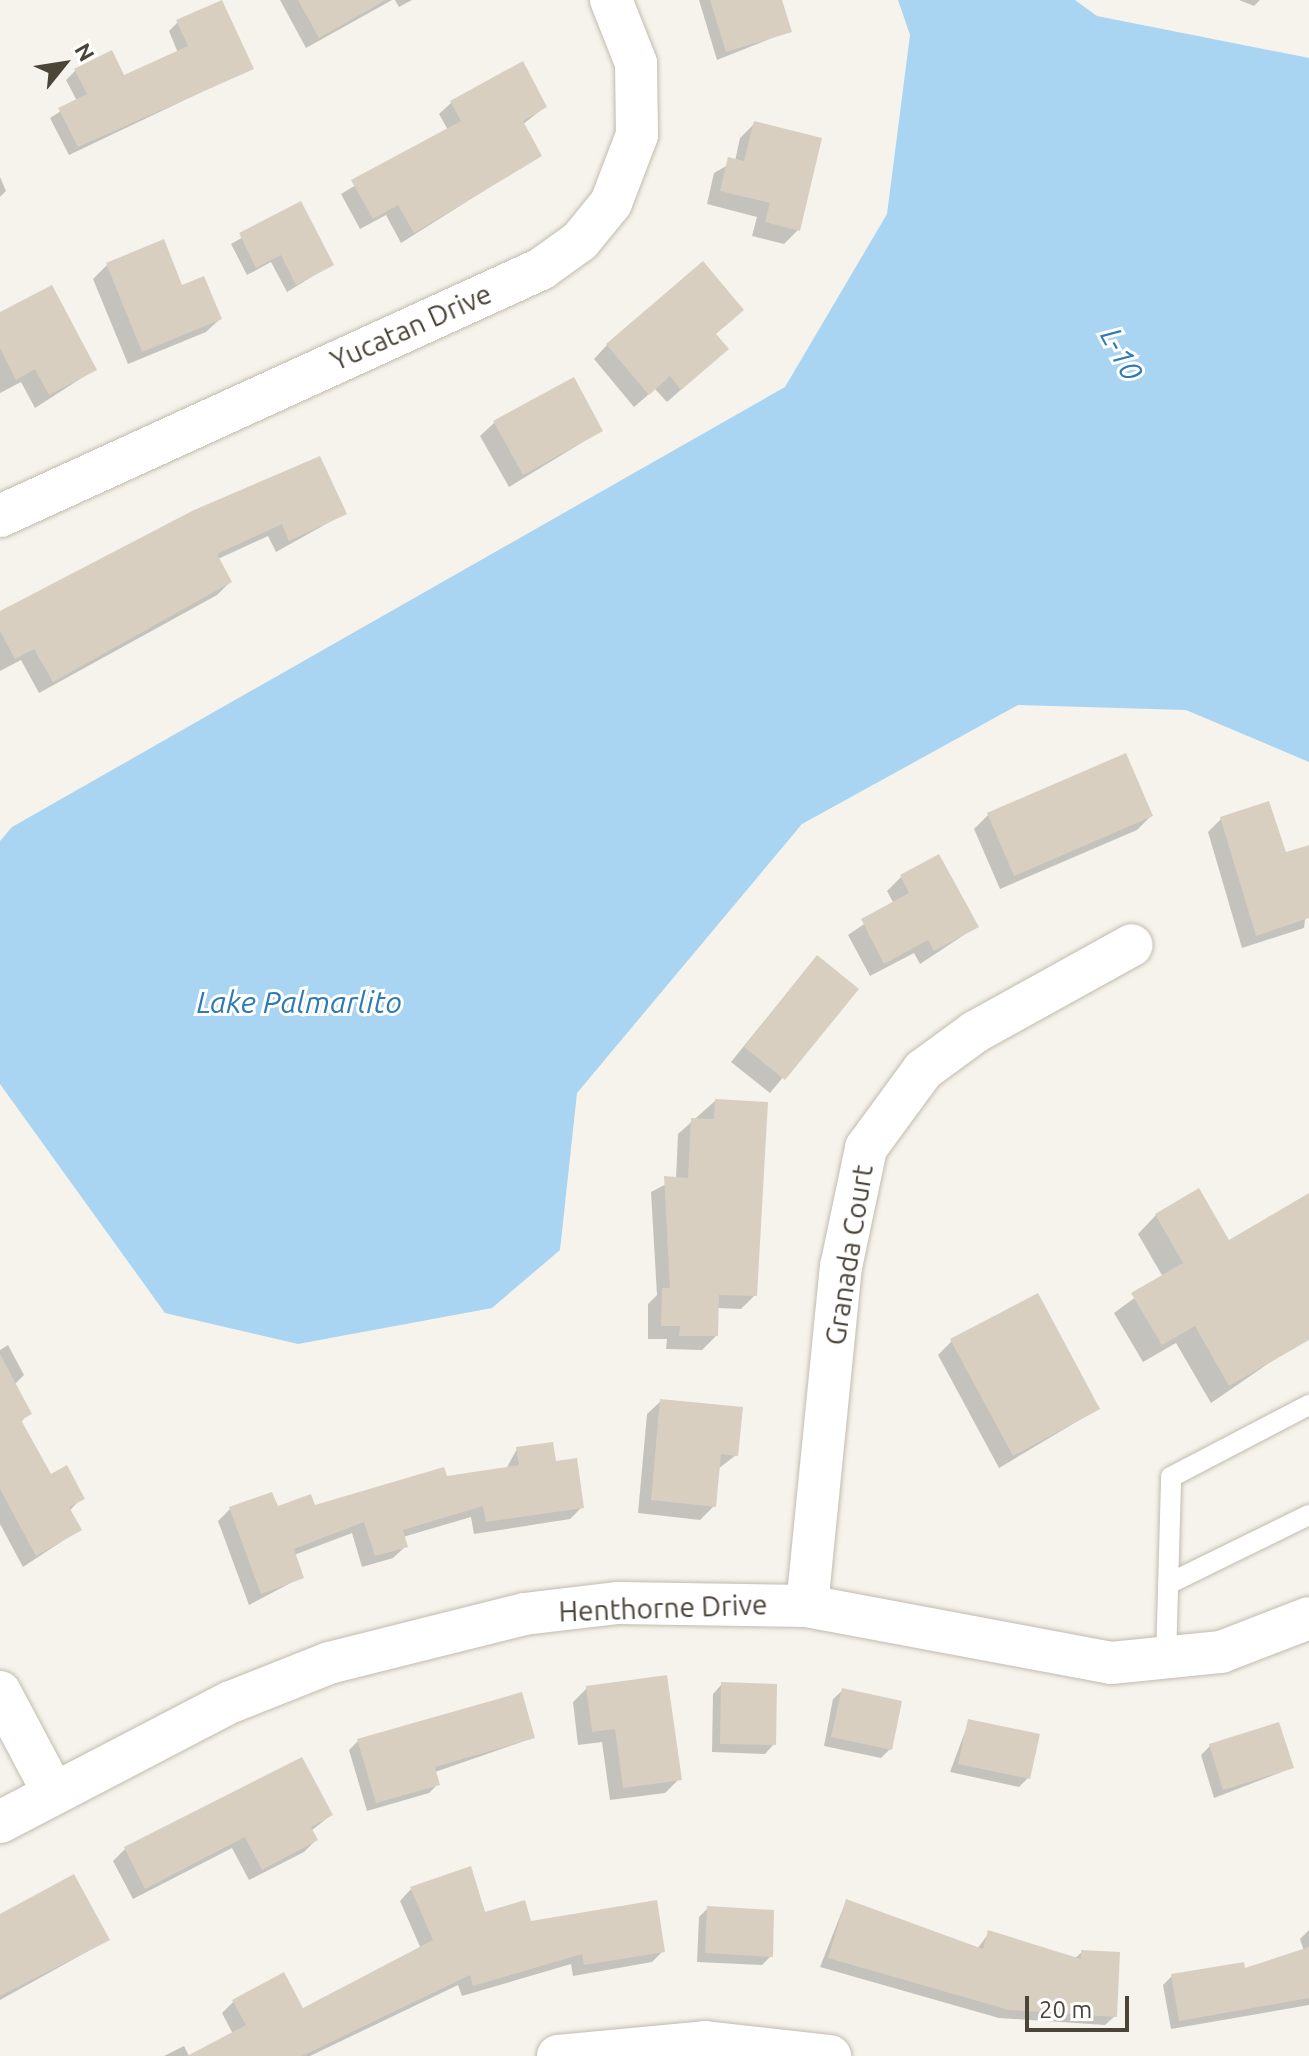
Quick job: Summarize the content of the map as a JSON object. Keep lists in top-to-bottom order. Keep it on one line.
{"streets":{"street":["Yucatan Drive","Granada Court","Henthorne Drive"]},"crossings":[["Granada Court","Henthorne Drive"]],"water":["L-10","Lake Palmarlito"],"scale_bar":"20 m","north":"top right"}
